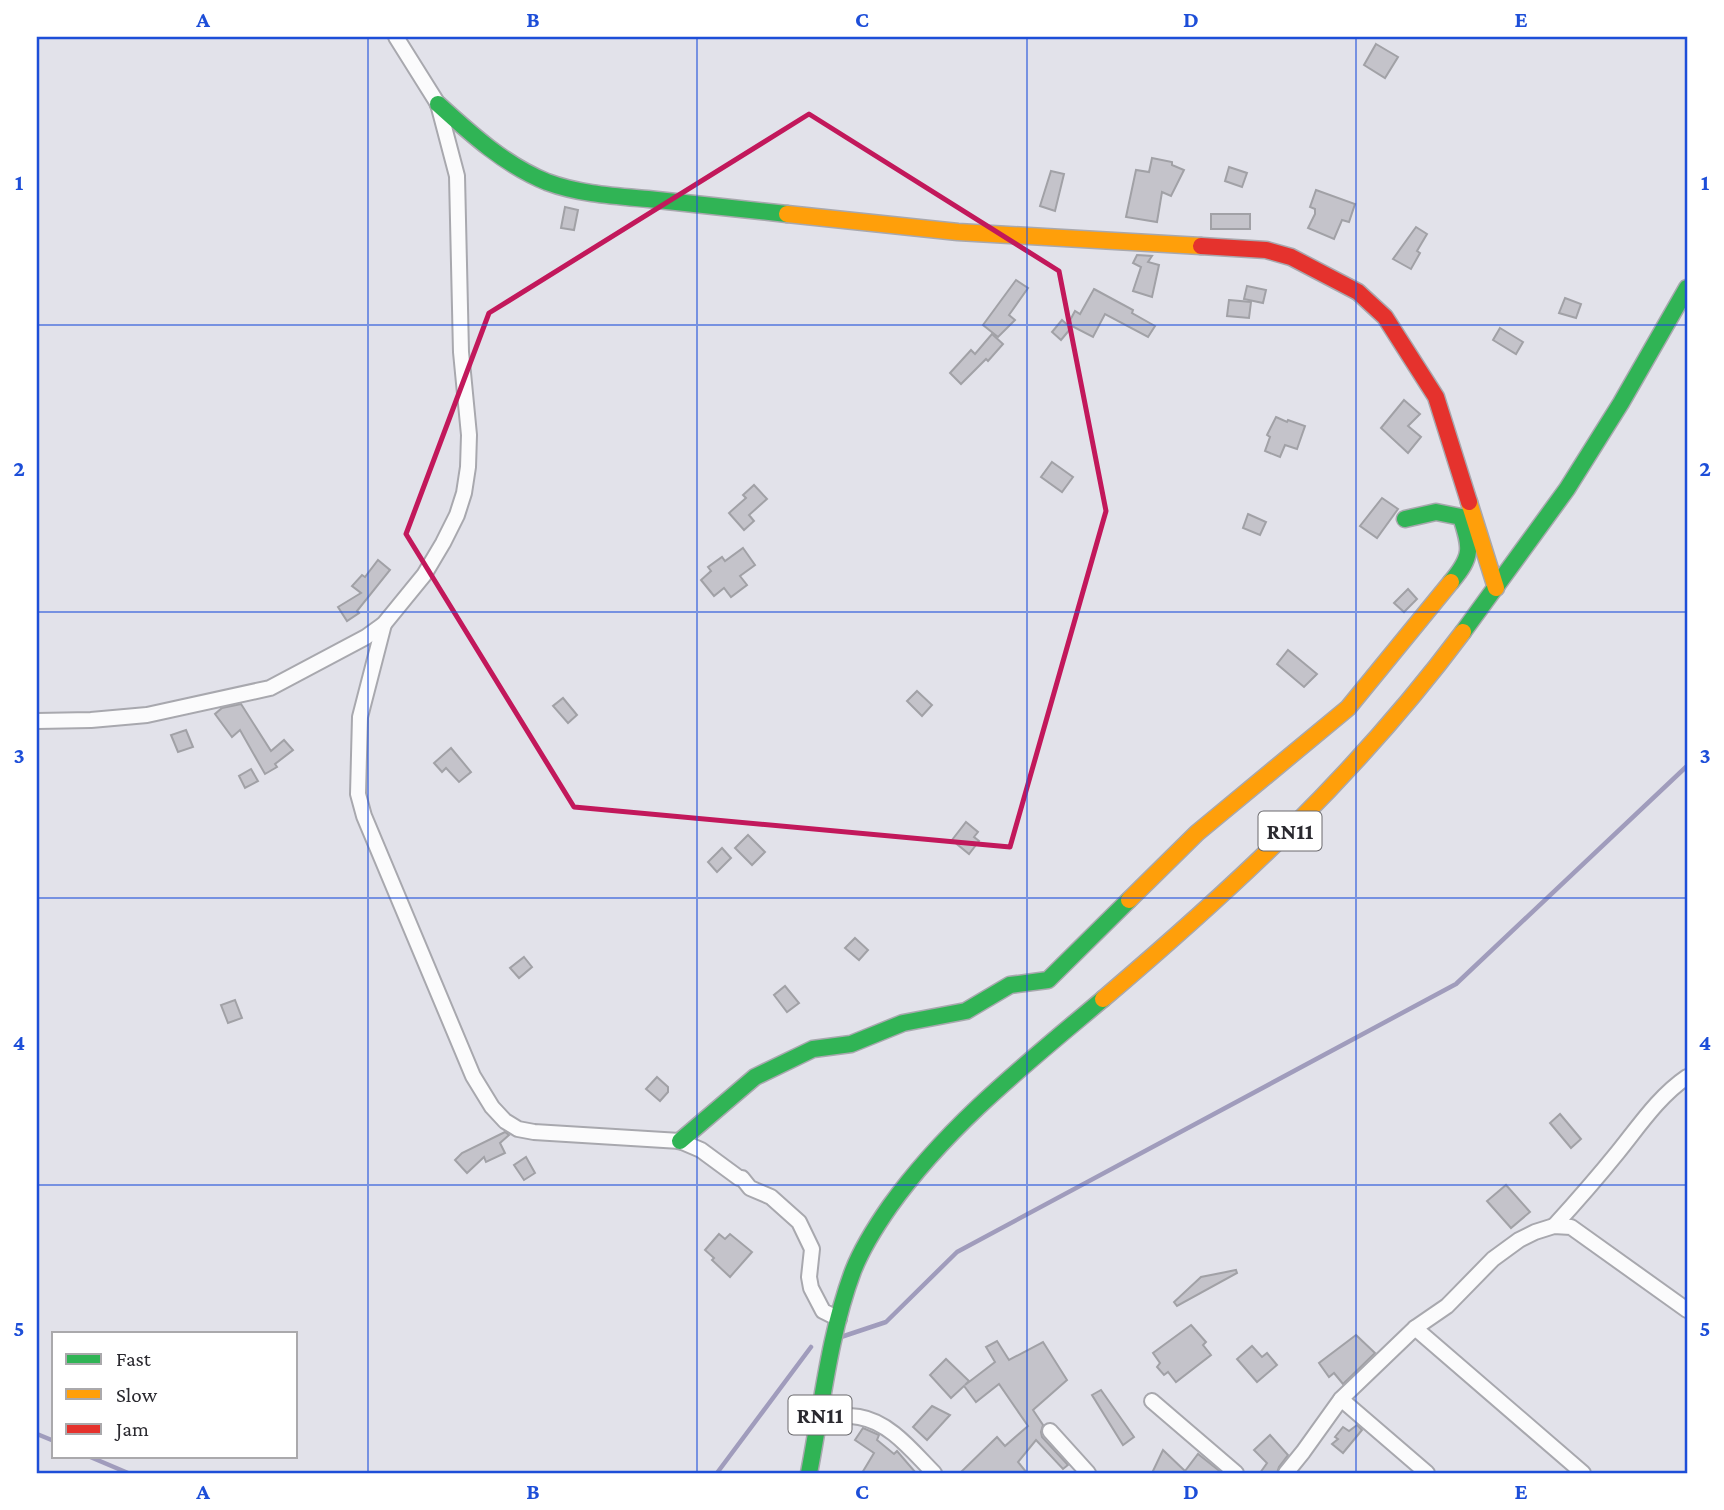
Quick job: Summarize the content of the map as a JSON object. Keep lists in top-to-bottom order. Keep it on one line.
{"streets":{"street":["RN11"]},"legend":["Fast","Slow","Jam"],"grid":{"columns":["A","B","C","D","E"],"rows":["1","2","3","4","5"]}}
